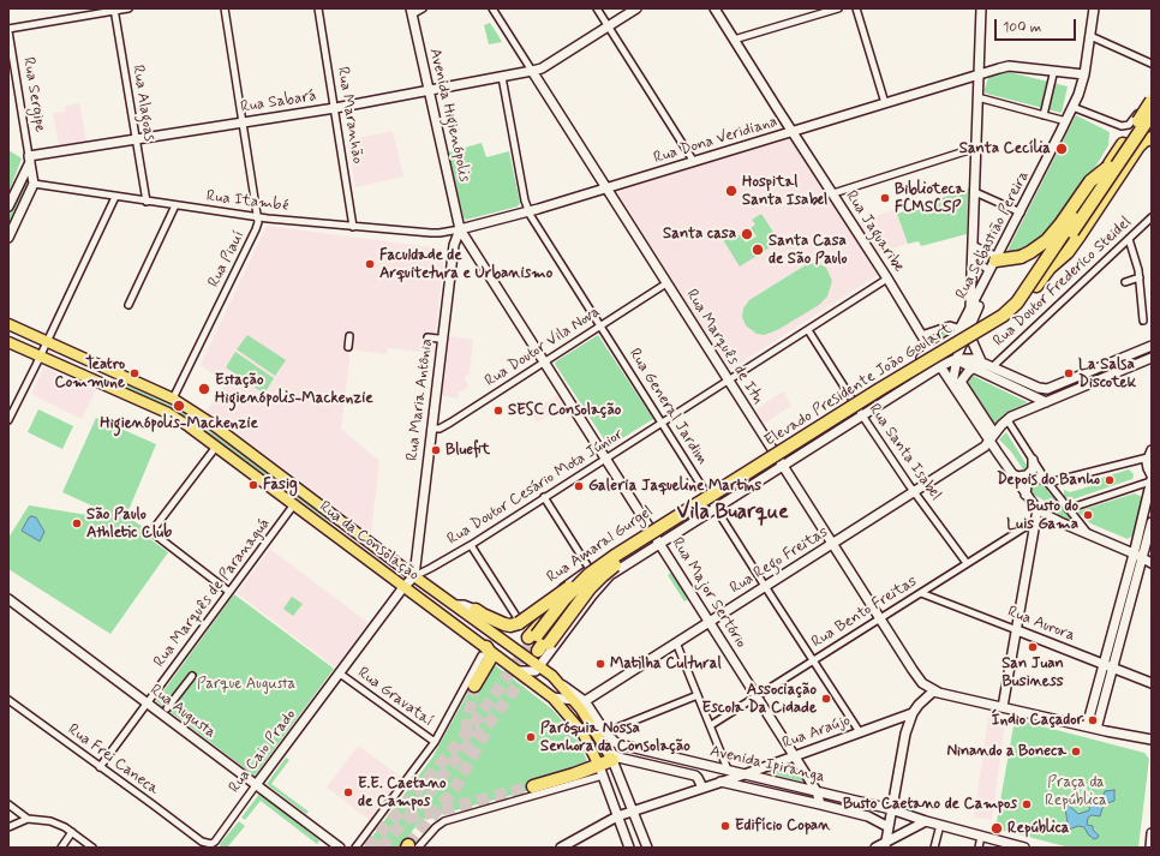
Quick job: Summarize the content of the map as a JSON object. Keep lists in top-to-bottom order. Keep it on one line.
{"streets":{"highway":["Elevado Presidente João Goulart"],"main road":["Rua da Consolação"],"street":["Rua Sergipe","Rua Sabará","Rua Alagoas","Rua Maranhão","Avenida Higienópolis","Rua Dona Veridiana","Rua Itambé","Rua Jaguaribe","Rua Sebastião Pereira","Rua Piauí","Rua Doutor Frederico Steidel","Rua Doutor Vila Nova","Rua Marquês de Itu","Rua Maria Antônia","Rua General Jardim","Rua Santa Isabel","Rua Doutor Cesário Mota Júnior","Rua Amaral Gurgel","Rua Rego Freitas","Rua Marquês de Paranaguá","Rua Major Sertório","Rua Bento Freitas","Rua Aurora","Rua Gravataí","Rua Augusta","Rua Araújo","Rua Caio Prado","Rua Frei Caneca","Avenida Ipiranga"]},"crossings":[["Rua Sergipe","Rua Sabará"],["Rua Sergipe","Rua Itambé"],["Rua Sabará","Rua Alagoas"],["Rua Sabará","Rua Maranhão"],["Rua Sabará","Avenida Higienópolis"],["Rua Sabará","Rua Piauí"],["Rua Sabará","Rua Marquês de Itu"],["Rua Sabará","Rua General Jardim"],["Rua Alagoas","Rua Itambé"],["Rua Maranhão","Rua Itambé"],["Avenida Higienópolis","Rua Dona Veridiana"],["Avenida Higienópolis","Rua Itambé"],["Avenida Higienópolis","Rua Maria Antônia"],["Avenida Higienópolis","Rua Major Sertório"],["Rua Dona Veridiana","Rua Itambé"],["Rua Dona Veridiana","Rua Jaguaribe"],["Rua Dona Veridiana","Rua Sebastião Pereira"],["Rua Dona Veridiana","Rua Marquês de Itu"],["Rua Dona Veridiana","Rua Maria Antônia"],["Rua Dona Veridiana","Rua General Jardim"],["Rua Dona Veridiana","Rua Major Sertório"],["Rua Itambé","Rua Piauí"],["Rua Itambé","Rua Maria Antônia"],["Rua Itambé","Rua Major Sertório"],["Rua Jaguaribe","Rua Doutor Cesário Mota Júnior"],["Rua Jaguaribe","Rua Amaral Gurgel"],["Rua Jaguaribe","Rua Rego Freitas"],["Rua Sebastião Pereira","Rua Amaral Gurgel"],["Rua Piauí","Rua da Consolação"],["Rua Doutor Vila Nova","Rua Marquês de Itu"],["Rua Doutor Vila Nova","Rua Maria Antônia"],["Rua Doutor Vila Nova","Rua General Jardim"],["Rua Doutor Vila Nova","Rua Major Sertório"],["Rua Marquês de Itu","Rua Doutor Cesário Mota Júnior"],["Rua Marquês de Itu","Rua Amaral Gurgel"],["Rua Marquês de Itu","Rua Rego Freitas"],["Rua Marquês de Itu","Rua Bento Freitas"],["Elevado Presidente João Goulart","Rua Amaral Gurgel"],["Rua Maria Antônia","Rua Doutor Cesário Mota Júnior"],["Rua Maria Antônia","Rua da Consolação"],["Rua Maria Antônia","Rua Major Sertório"],["Rua Maria Antônia","Rua Caio Prado"],["Rua General Jardim","Rua Doutor Cesário Mota Júnior"],["Rua General Jardim","Rua Amaral Gurgel"],["Rua General Jardim","Rua Rego Freitas"],["Rua General Jardim","Rua Bento Freitas"],["Rua General Jardim","Rua Araújo"],["Rua Santa Isabel","Rua Doutor Cesário Mota Júnior"],["Rua Santa Isabel","Rua Amaral Gurgel"],["Rua Santa Isabel","Rua Rego Freitas"],["Rua Santa Isabel","Rua Bento Freitas"],["Rua Doutor Cesário Mota Júnior","Rua da Consolação"],["Rua Doutor Cesário Mota Júnior","Rua Major Sertório"],["Rua Doutor Cesário Mota Júnior","Rua Caio Prado"],["Rua da Consolação","Rua Amaral Gurgel"],["Rua da Consolação","Rua Rego Freitas"],["Rua da Consolação","Rua Marquês de Paranaguá"],["Rua da Consolação","Rua Araújo"],["Rua da Consolação","Rua Caio Prado"],["Rua da Consolação","Avenida Ipiranga"],["Rua Amaral Gurgel","Rua Major Sertório"],["Rua Rego Freitas","Rua Major Sertório"],["Rua Marquês de Paranaguá","Rua Augusta"],["Rua Marquês de Paranaguá","Rua Frei Caneca"],["Rua Major Sertório","Rua Bento Freitas"],["Rua Major Sertório","Rua Araújo"],["Rua Major Sertório","Avenida Ipiranga"],["Rua Bento Freitas","Rua Aurora"],["Rua Gravataí","Rua Caio Prado"],["Rua Augusta","Rua Caio Prado"],["Rua Araújo","Avenida Ipiranga"],["Rua Caio Prado","Rua Frei Caneca"]],"districts":["Vila Buarque"],"parks":["Parque Augusta","Praça da República"],"places":["Santa Cecília","Hospital Santa Isabel","Biblioteca FCMSCSP","Santa casa","Santa Casa de São Paulo","Faculdade de Arquitetura e Urbanismo","Teatro Commune","La Salsa Discotek","Estação Higienópolis-Mackenzie","Higienópolis-Mackenzie","SESC Consolação","Bluefit","Depois do Banho","Fasig","Galeria Jaqueline Martins","Busto do Luis Gama","São Paulo Athletic Club","San Juan Business","Matilha Cultural","Associação Escola Da Cidade","Índio Caçador","Paróquia Nossa Senhora da Consolação","Ninando a Boneca","E.E. Caetano de Campos","Busto Caetano de Campos","Edifício Copan","República"],"scale_bar":"100 m"}
